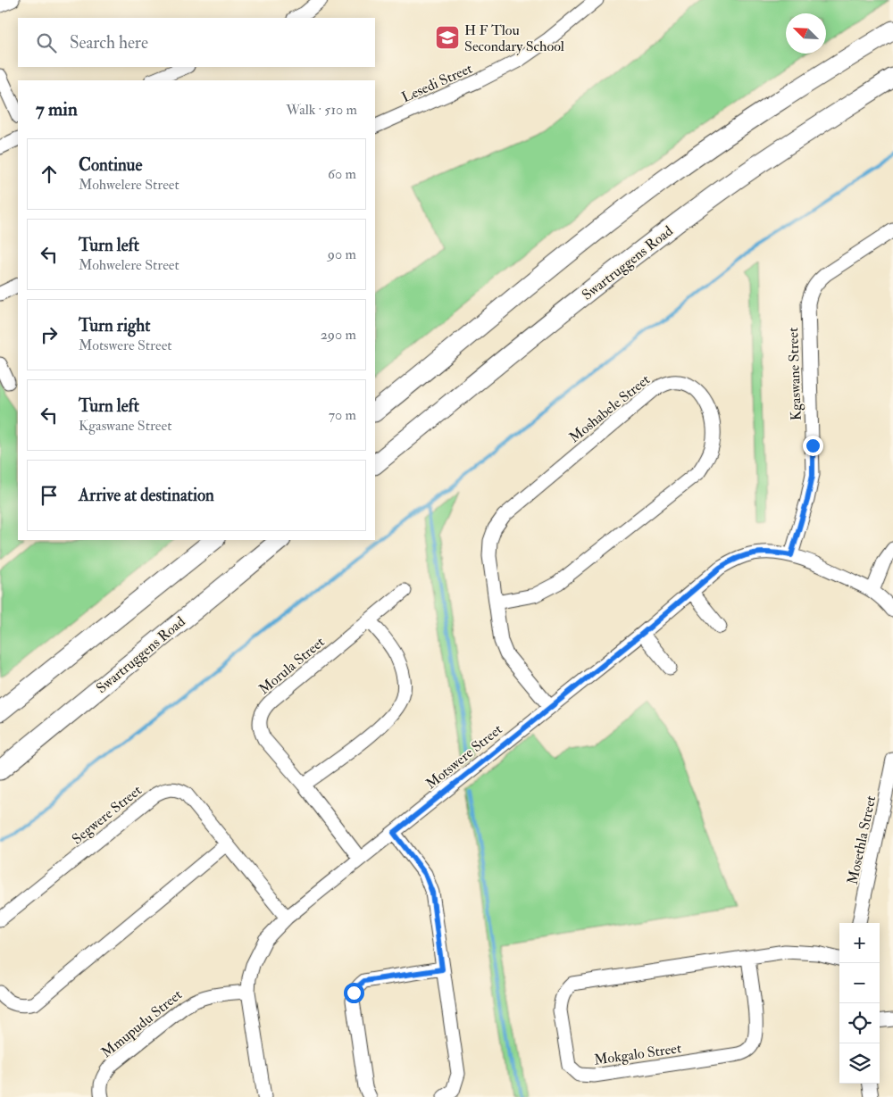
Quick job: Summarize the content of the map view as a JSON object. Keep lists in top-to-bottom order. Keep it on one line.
{"streets":{"main road":["Swartruggens Road"],"street":["Lesedi Street","Kgaswane Street","Moshabele Street","Morula Street","Motswere Street","Segwere Street","Mosethla Street","Mmupudu Street","Mokgalo Street"]},"crossings":[["Kgaswane Street","Motswere Street"],["Moshabele Street","Motswere Street"],["Morula Street","Motswere Street"],["Motswere Street","Segwere Street"],["Motswere Street","Mmupudu Street"]],"places":{"school or university":["H F Tlou Secondary School"]},"north":"top left","page":{"search":"Search here","heading":["7 min","Walk · 510 m"],"list":[["Continue","Mohwelere Street","60 m"],["Turn left","Mohwelere Street","90 m"],["Turn right","Motswere Street","290 m"],["Turn left","Kgaswane Street","70 m"],"Arrive at destination"],"map_buttons":["+","−"]}}
